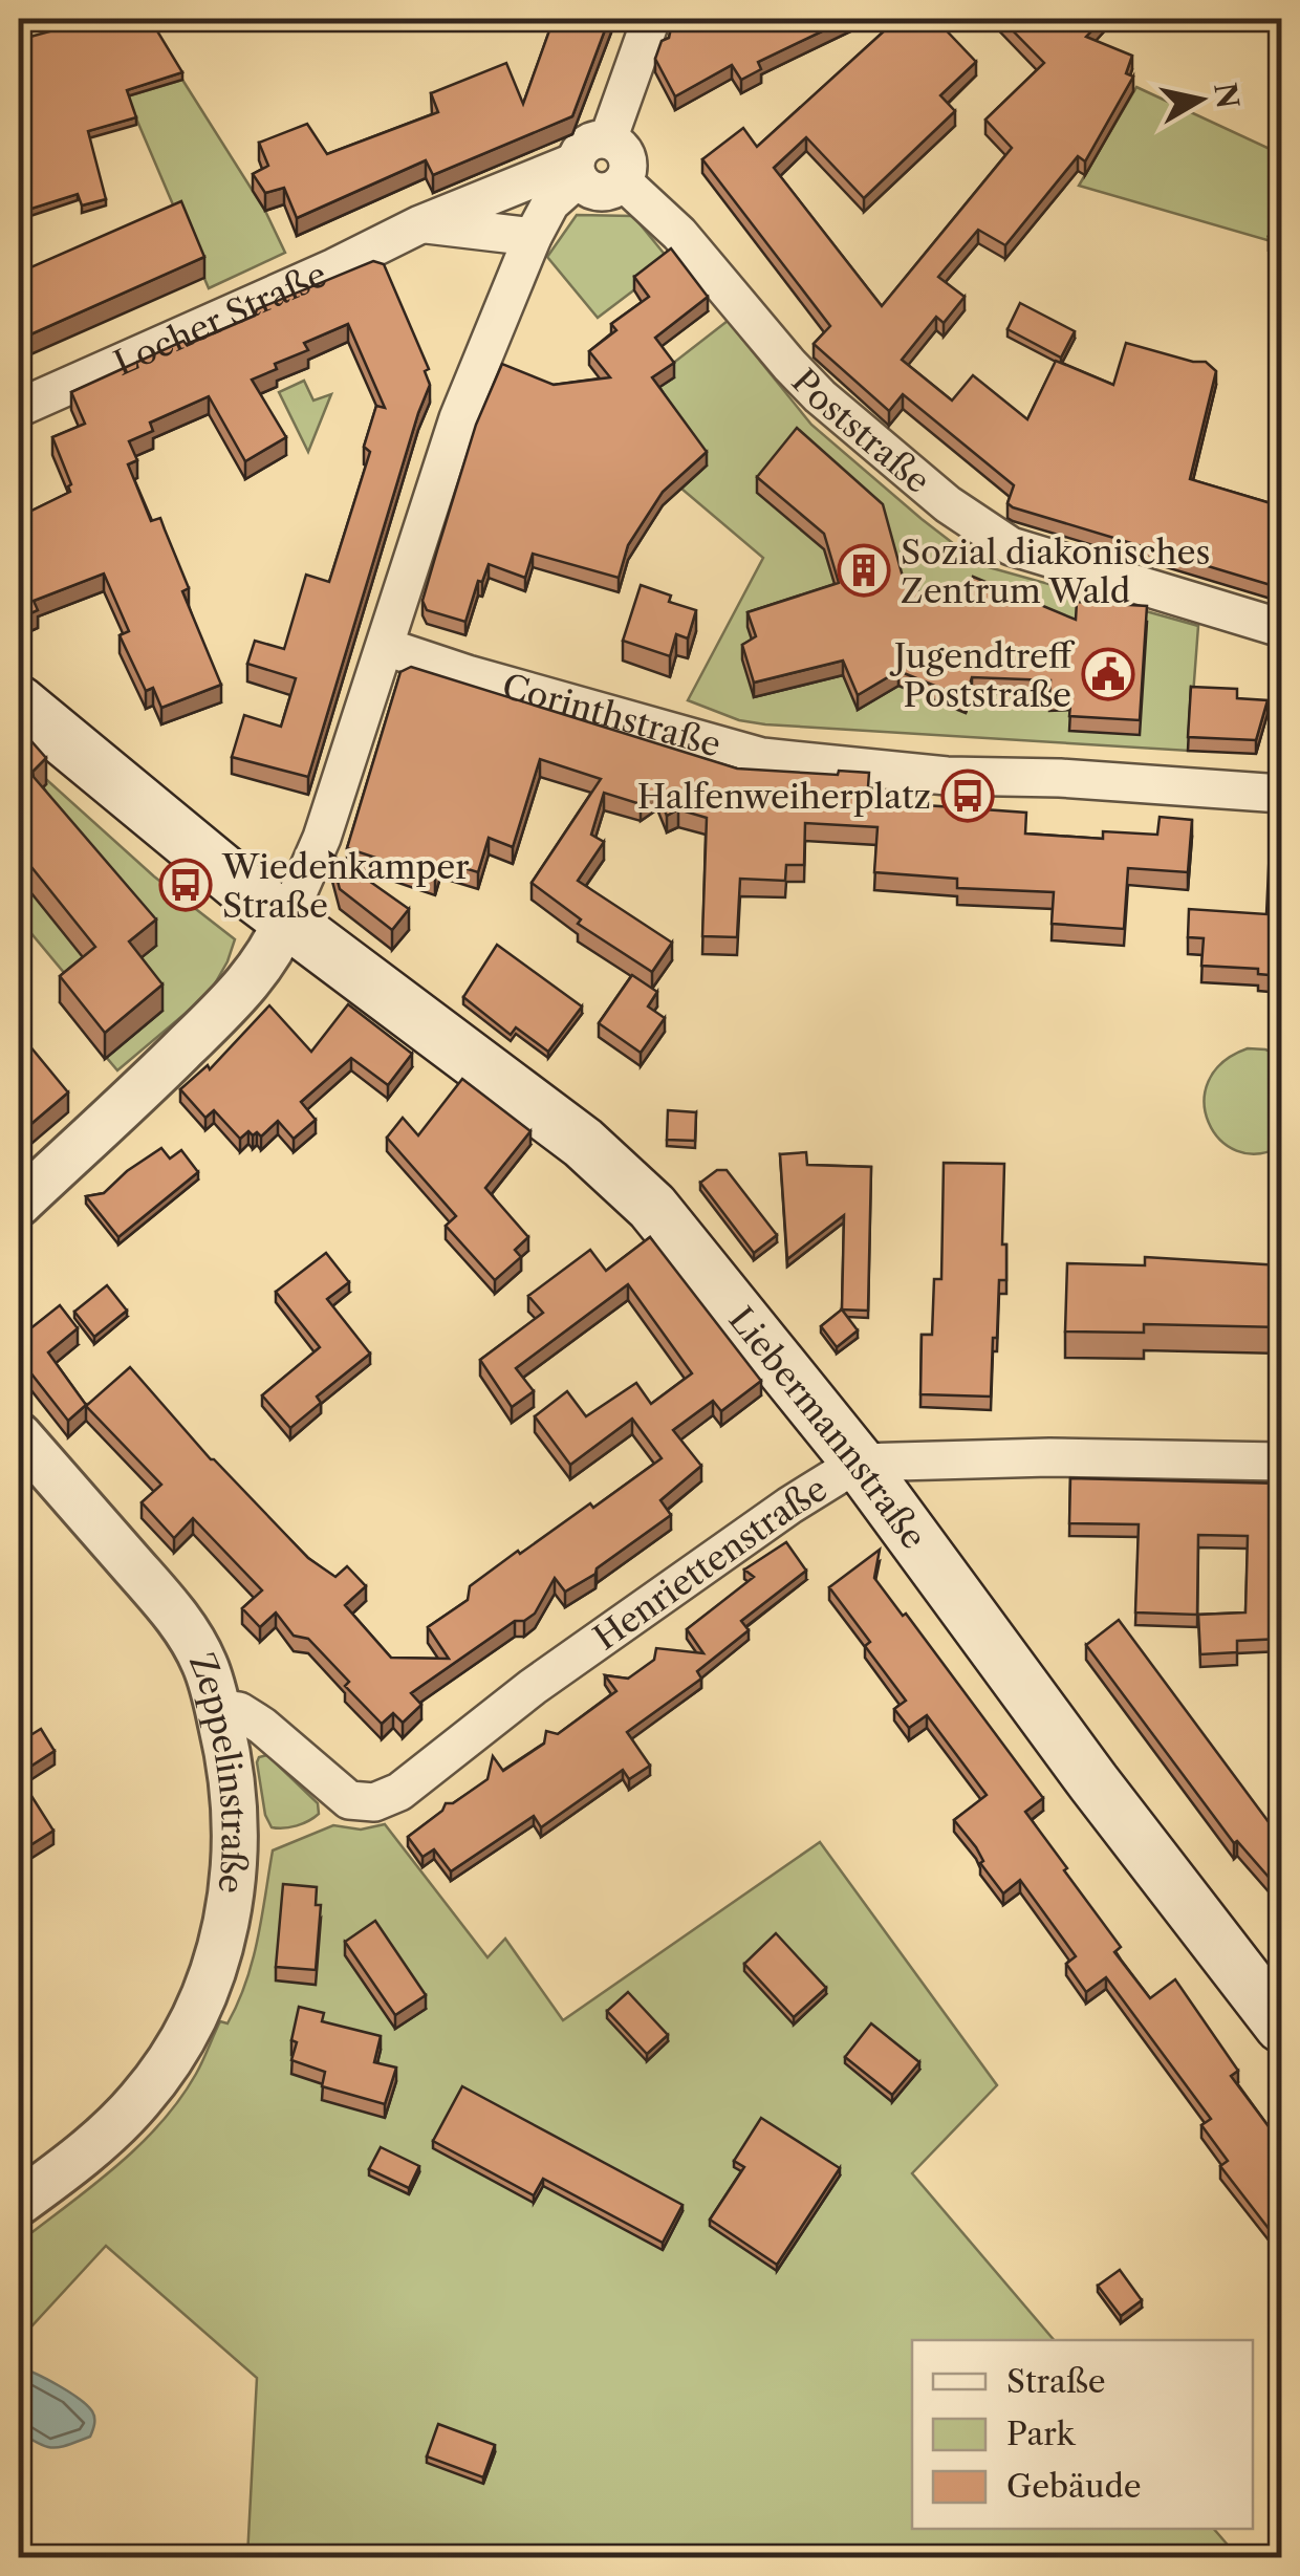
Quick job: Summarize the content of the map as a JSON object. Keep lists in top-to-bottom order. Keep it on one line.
{"streets":{"main road":["Liebermannstraße"],"street":["Locher Straße","Poststraße","Corinthstraße","Henriettenstraße","Zeppelinstraße"]},"crossings":[["Locher Straße","Poststraße"],["Liebermannstraße","Henriettenstraße"],["Henriettenstraße","Zeppelinstraße"]],"places":{"building":["Sozial diakonisches Zentrum Wald"],"public building":["Jugendtreff Poststraße"],"bus stop":["Halfenweiherplatz","Wiedenkamper Straße"]},"legend":["Straße","Park","Gebäude"],"north":"right"}
